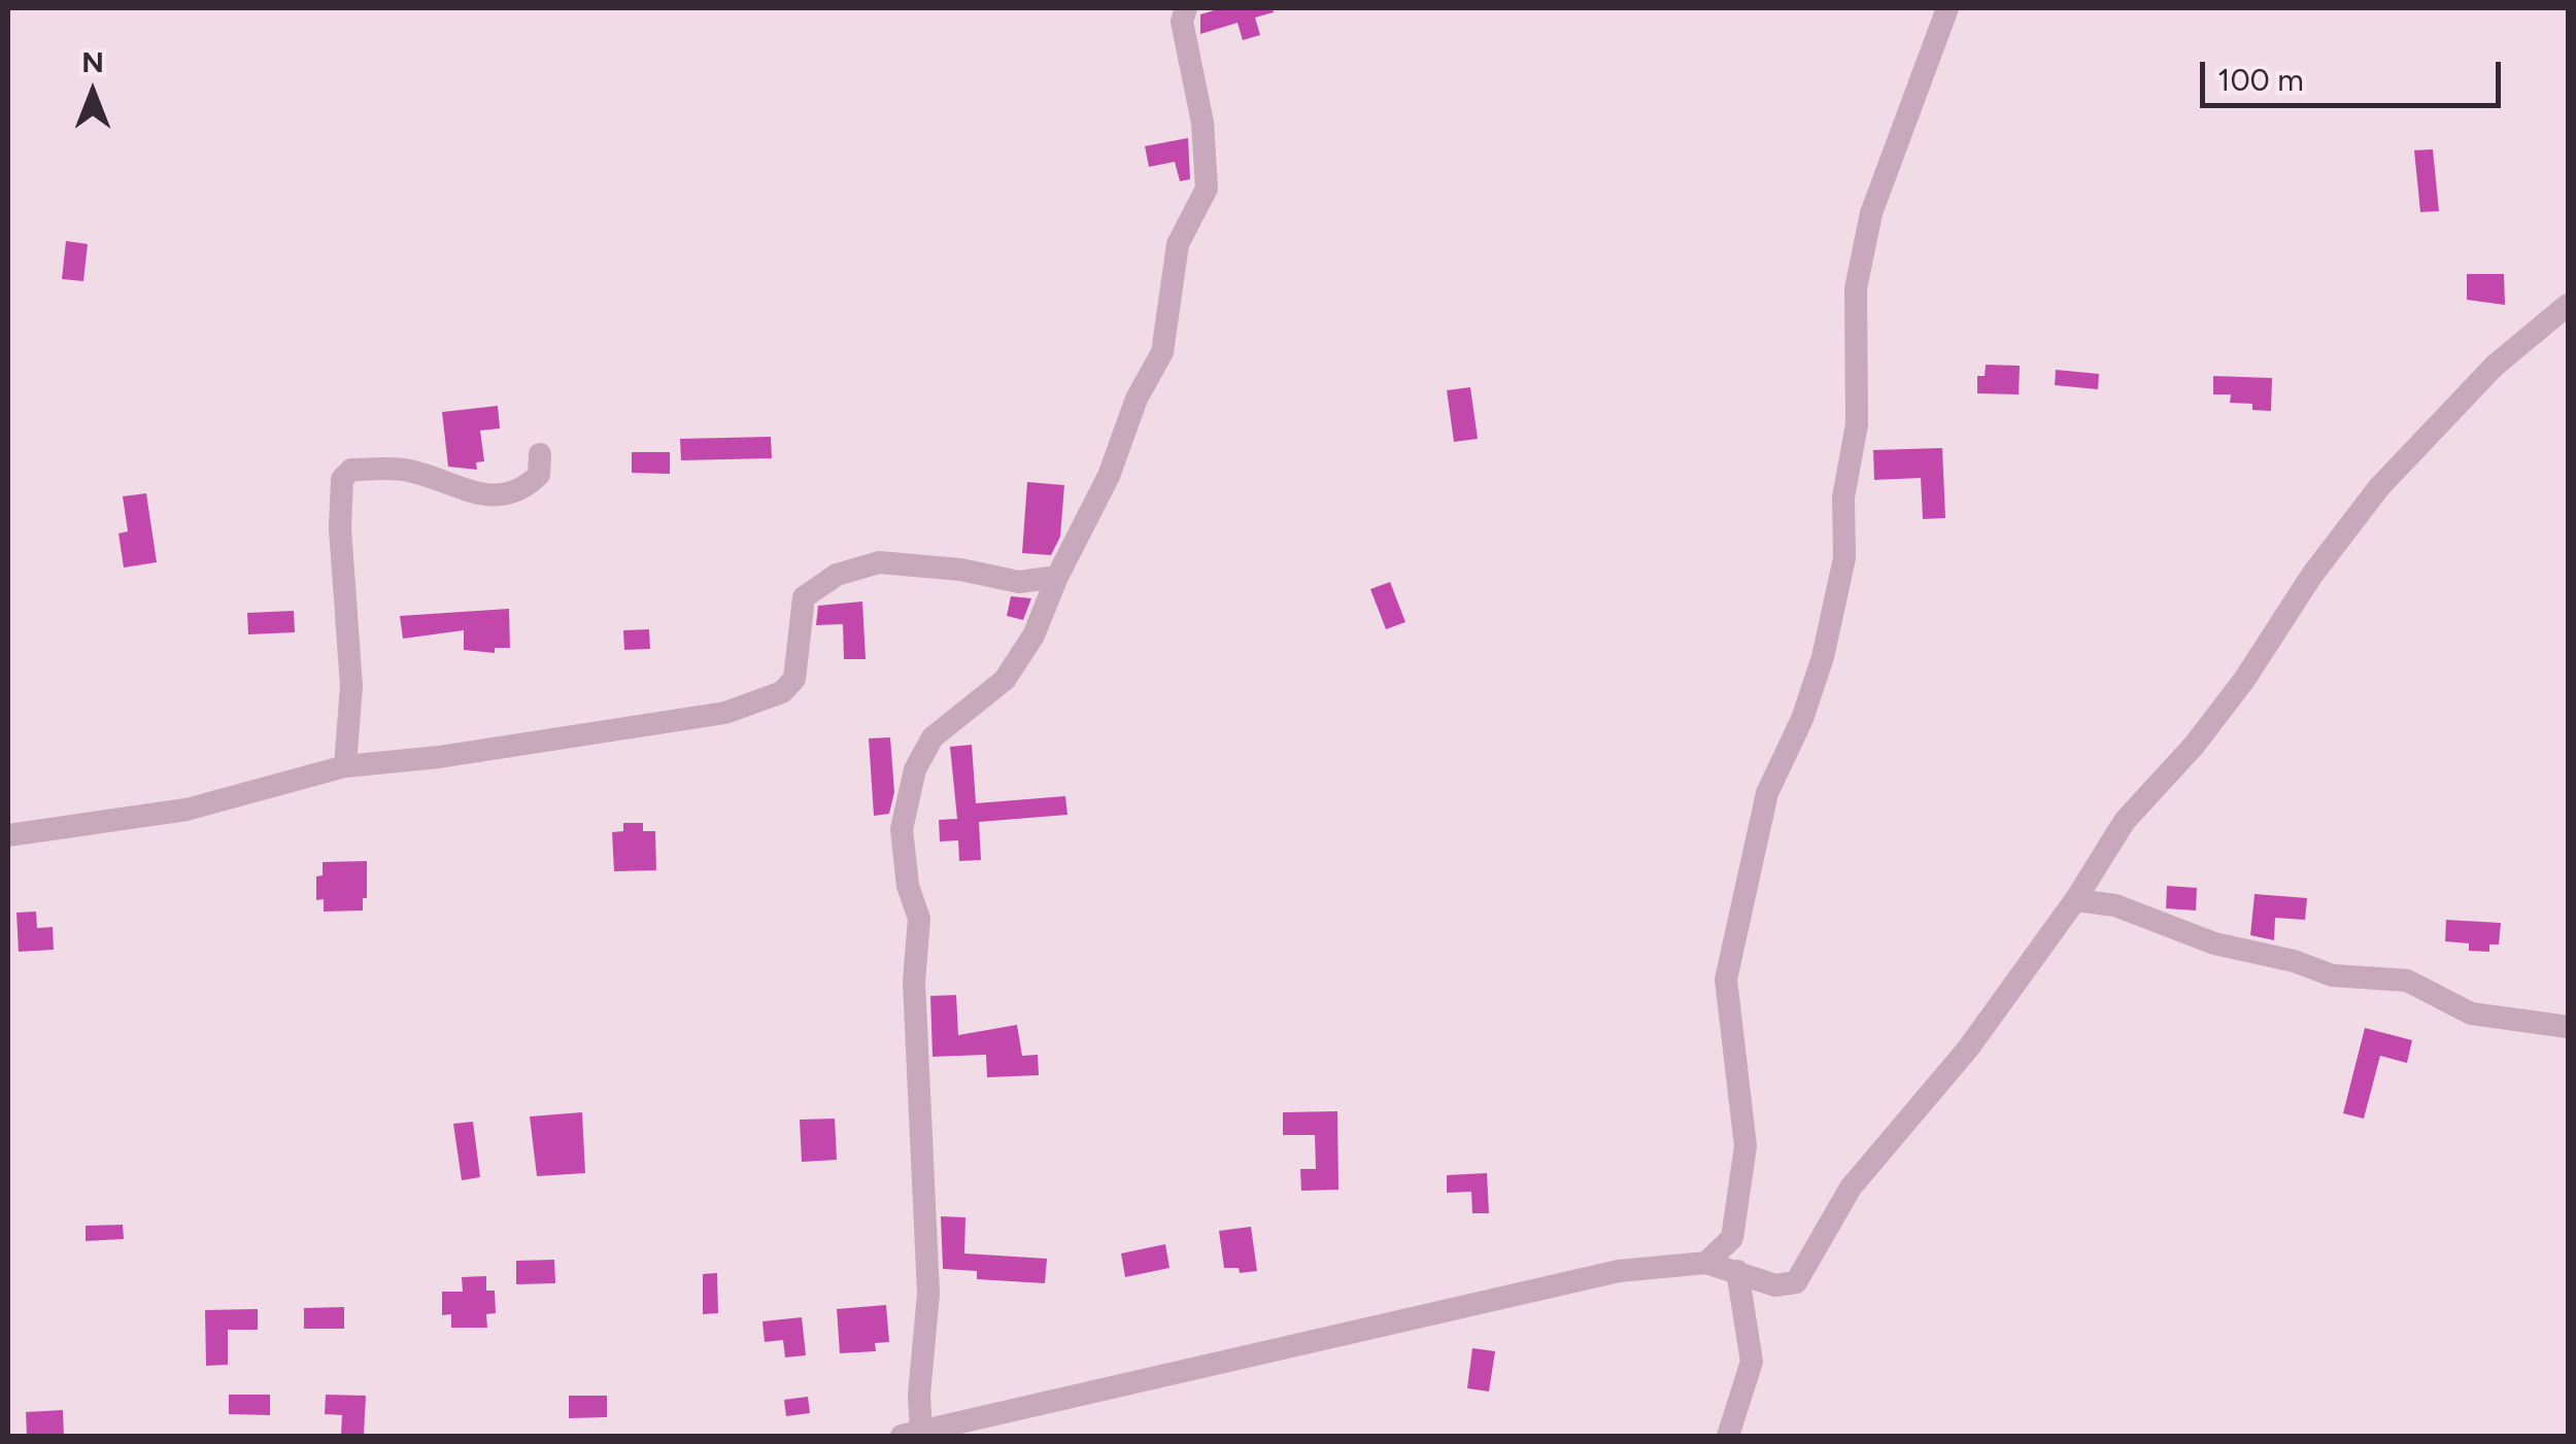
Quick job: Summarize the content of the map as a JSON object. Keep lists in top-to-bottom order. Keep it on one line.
{"scale_bar":"100 m","north":"top"}
